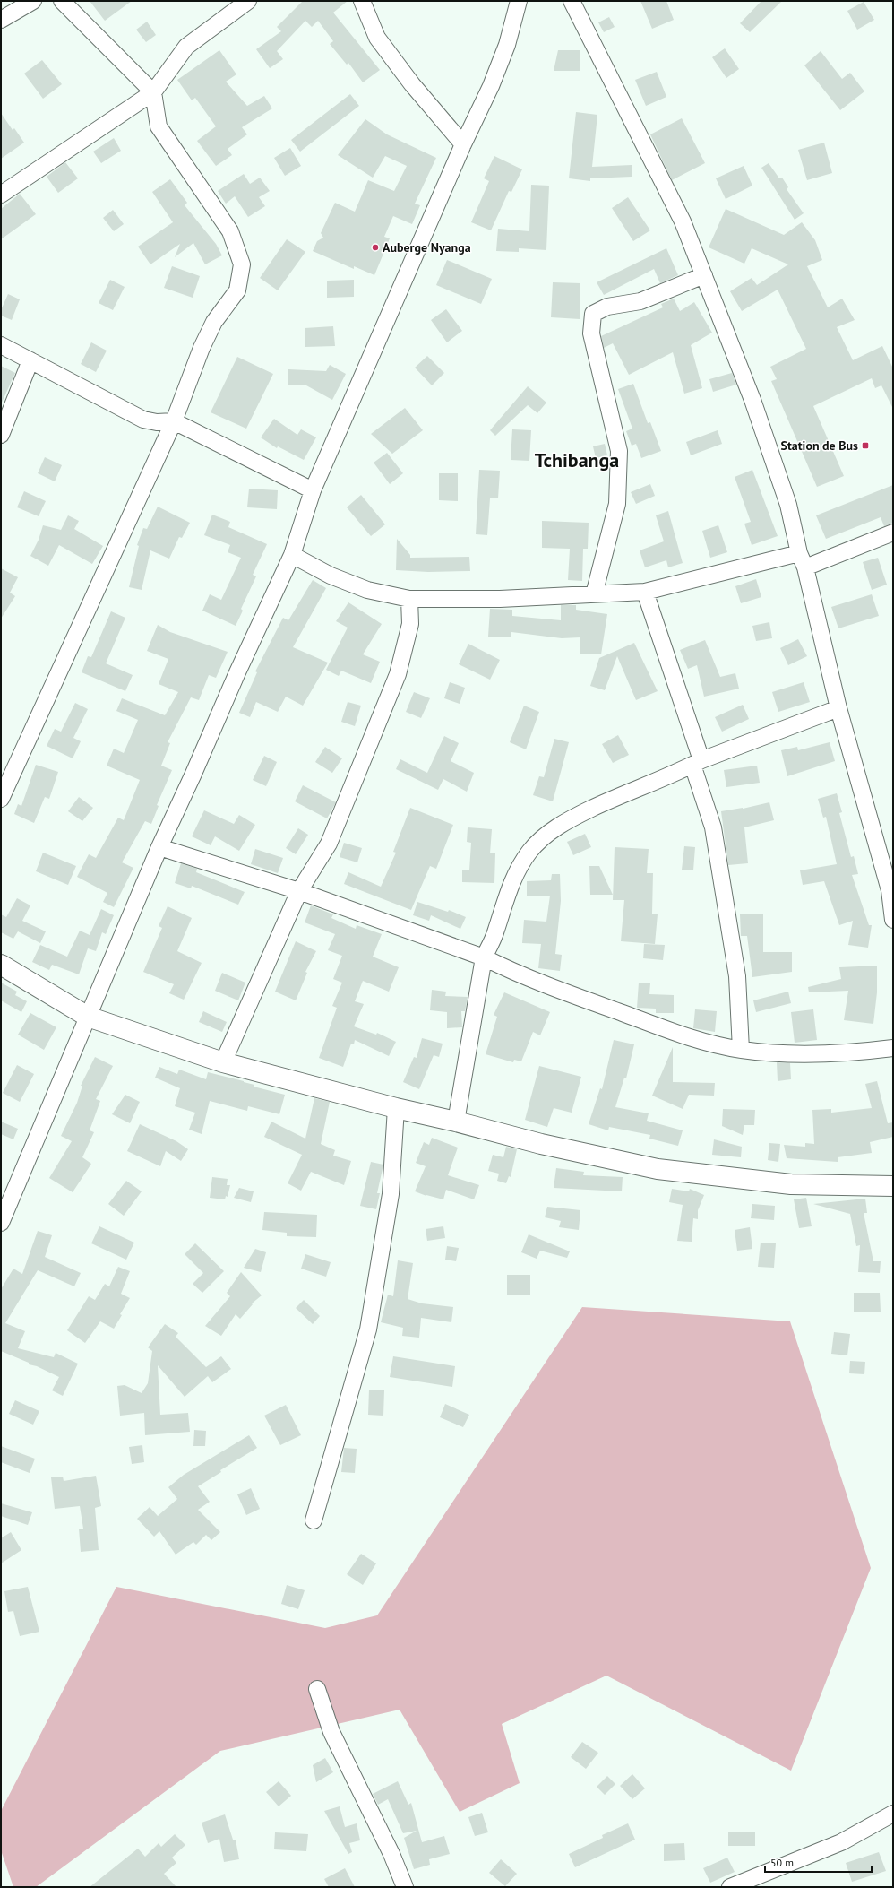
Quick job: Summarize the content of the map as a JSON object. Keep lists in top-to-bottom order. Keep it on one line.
{"districts":["Tchibanga"],"places":{"other":["Auberge Nyanga"],"transit":["Station de Bus"]},"scale_bar":"50 m"}
